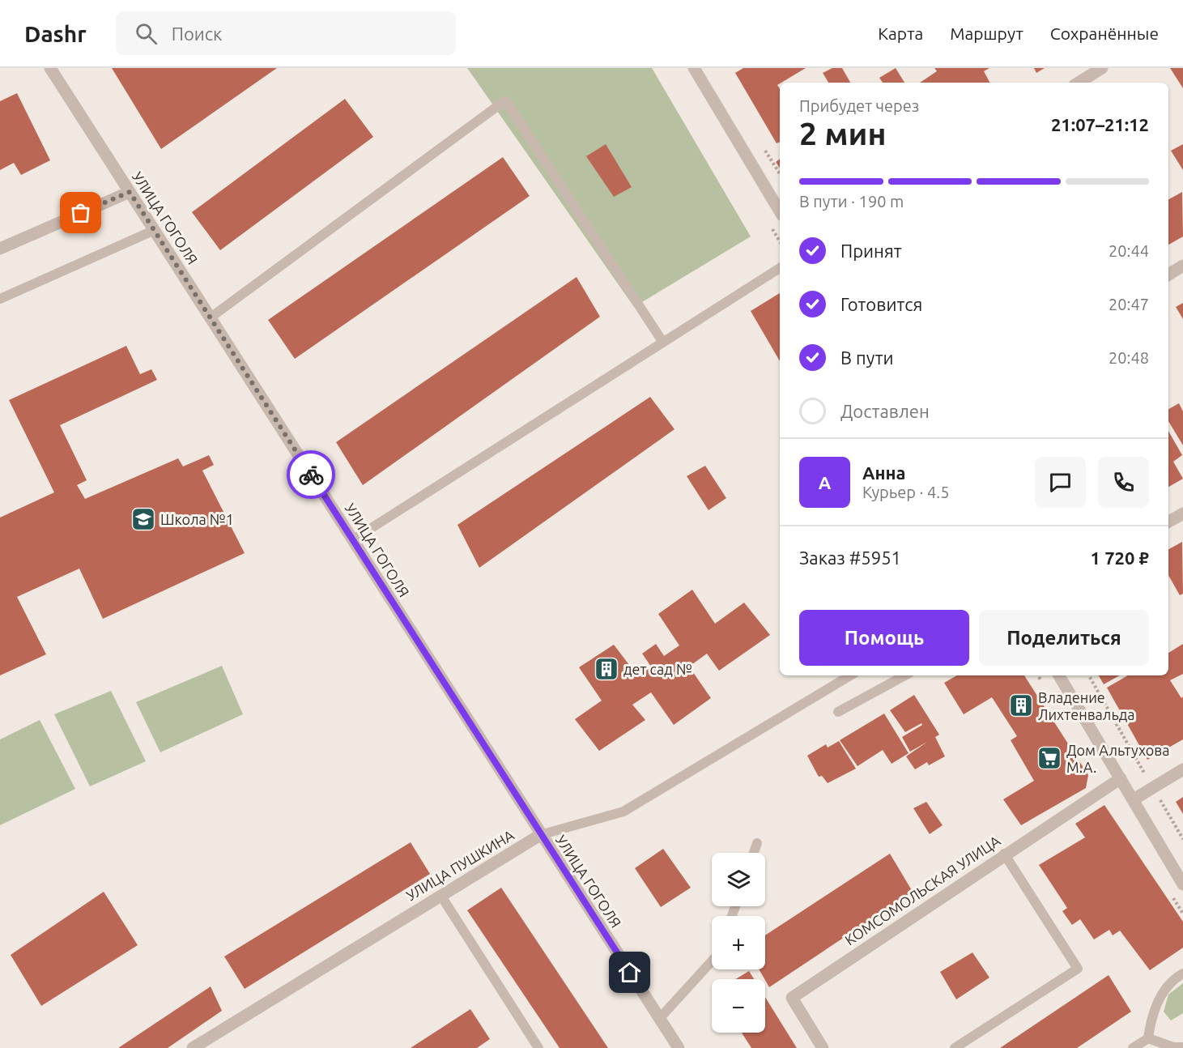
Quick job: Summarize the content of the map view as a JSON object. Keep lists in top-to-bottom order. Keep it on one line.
{"streets":{"street":["УЛИЦА ГОГОЛЯ","УЛИЦА ПУШКИНА","КОМСОМОЛЬСКАЯ УЛИЦА"]},"crossings":[["УЛИЦА ГОГОЛЯ","УЛИЦА ПУШКИНА"]],"places":{"school or university":["Школа №1"],"building":["дет сад №","Владение Лихтенвальда"],"supermarket":["Дом Альтухова М.А."]},"page":{"header":"Dashr","search":"Поиск","nav":["Карта","Маршрут","Сохранённые"],"heading":["2 мин","Прибудет через","21:07–21:12"],"panel":["Анна","Курьер · 4.5","Заказ #5951","1 720 ₽"],"bar":"В пути · 190 m","list":[["Принят","20:44"],["Готовится","20:47"],["В пути","20:48"],"Доставлен"],"round":"А","buttons":["Помощь","Поделиться"],"map_buttons":["+","−"]}}
